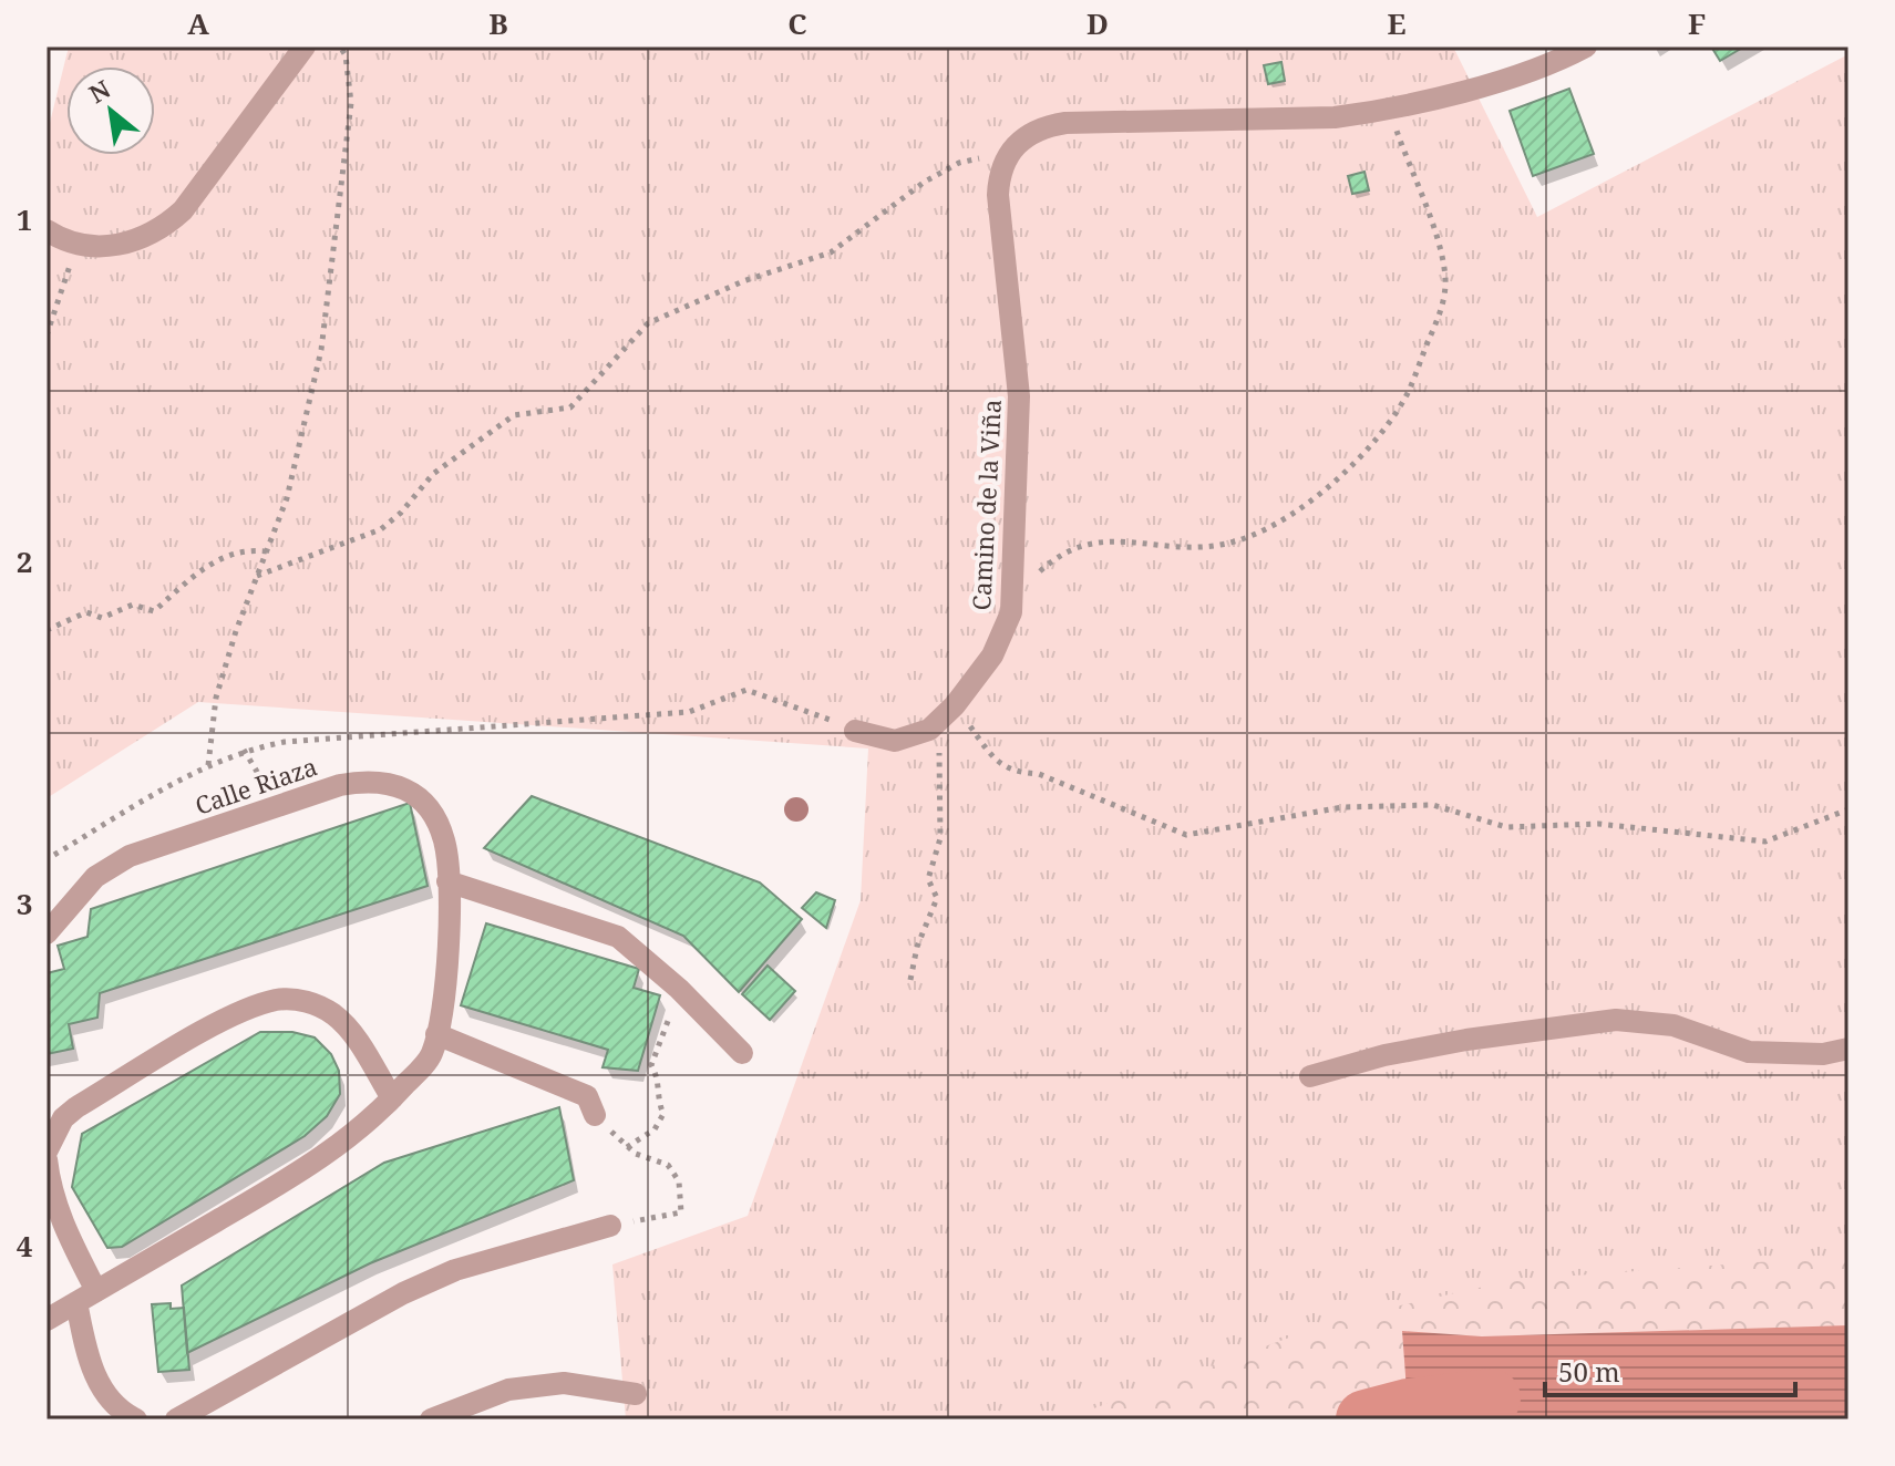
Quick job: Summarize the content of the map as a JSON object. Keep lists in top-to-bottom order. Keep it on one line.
{"streets":{"street":["Camino de la Viña","Calle Riaza"]},"scale_bar":"50 m","north":"top left","grid":{"columns":["A","B","C","D","E","F"],"rows":["1","2","3","4"]}}
